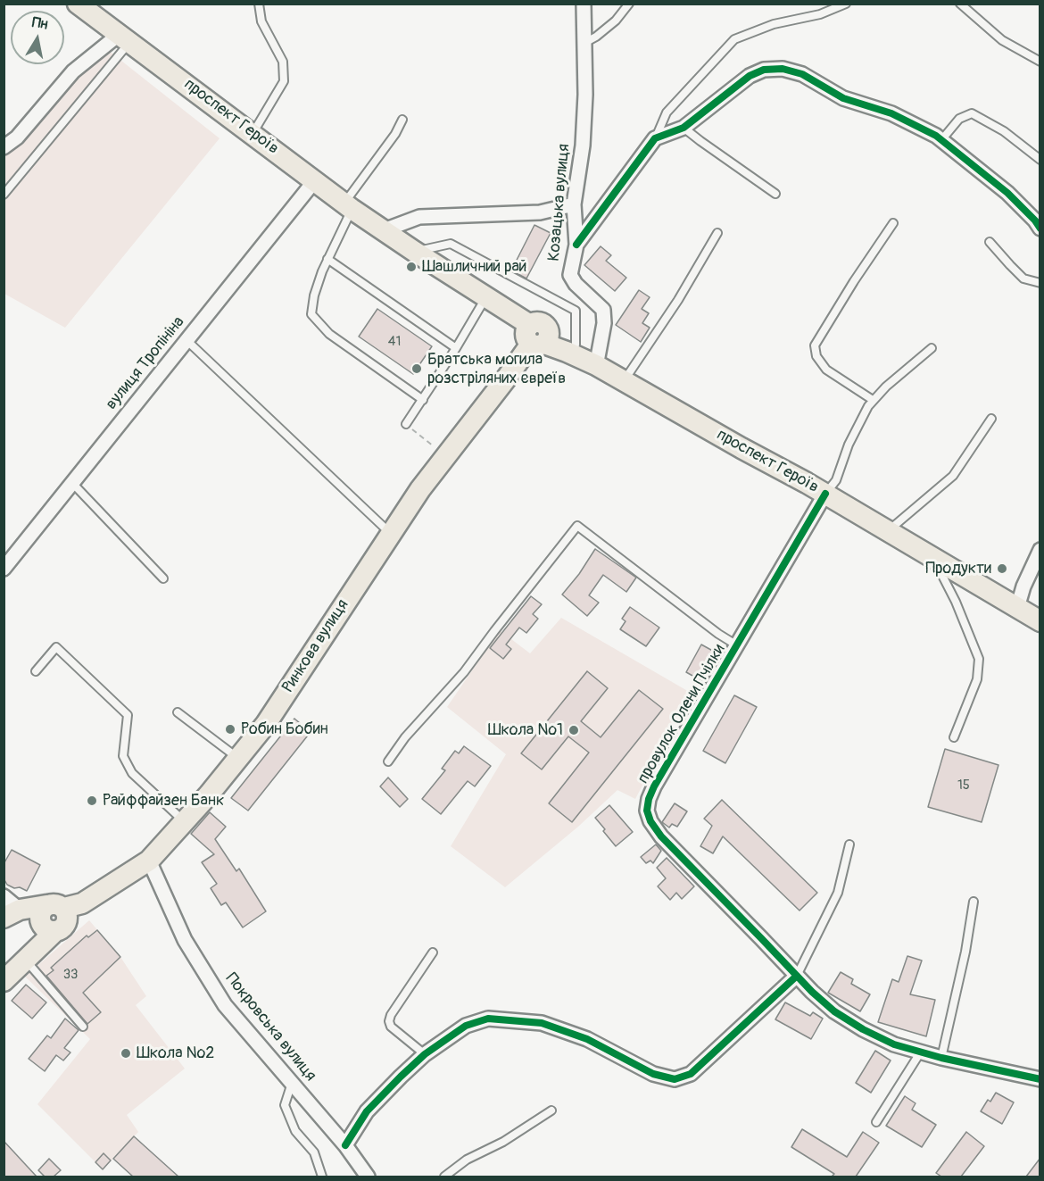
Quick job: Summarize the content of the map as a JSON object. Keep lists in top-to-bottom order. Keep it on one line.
{"streets":{"main road":["проспект Героїв","Ринкова вулиця"],"street":["Козацька вулиця","вулиця Тропініна","провулок Олени Пчілки","Покровська вулиця"]},"crossings":[["проспект Героїв","Козацька вулиця"],["проспект Героїв","вулиця Тропініна"],["проспект Героїв","Ринкова вулиця"],["проспект Героїв","провулок Олени Пчілки"],["Ринкова вулиця","Покровська вулиця"]],"places":["Шашличний рай","Братська могила розстріляних євреїв","Продукти","Робин Бобин","Школа №1","Райффайзен Банк","Школа №2"],"house_numbers":["41","15","33"],"north":"top"}
